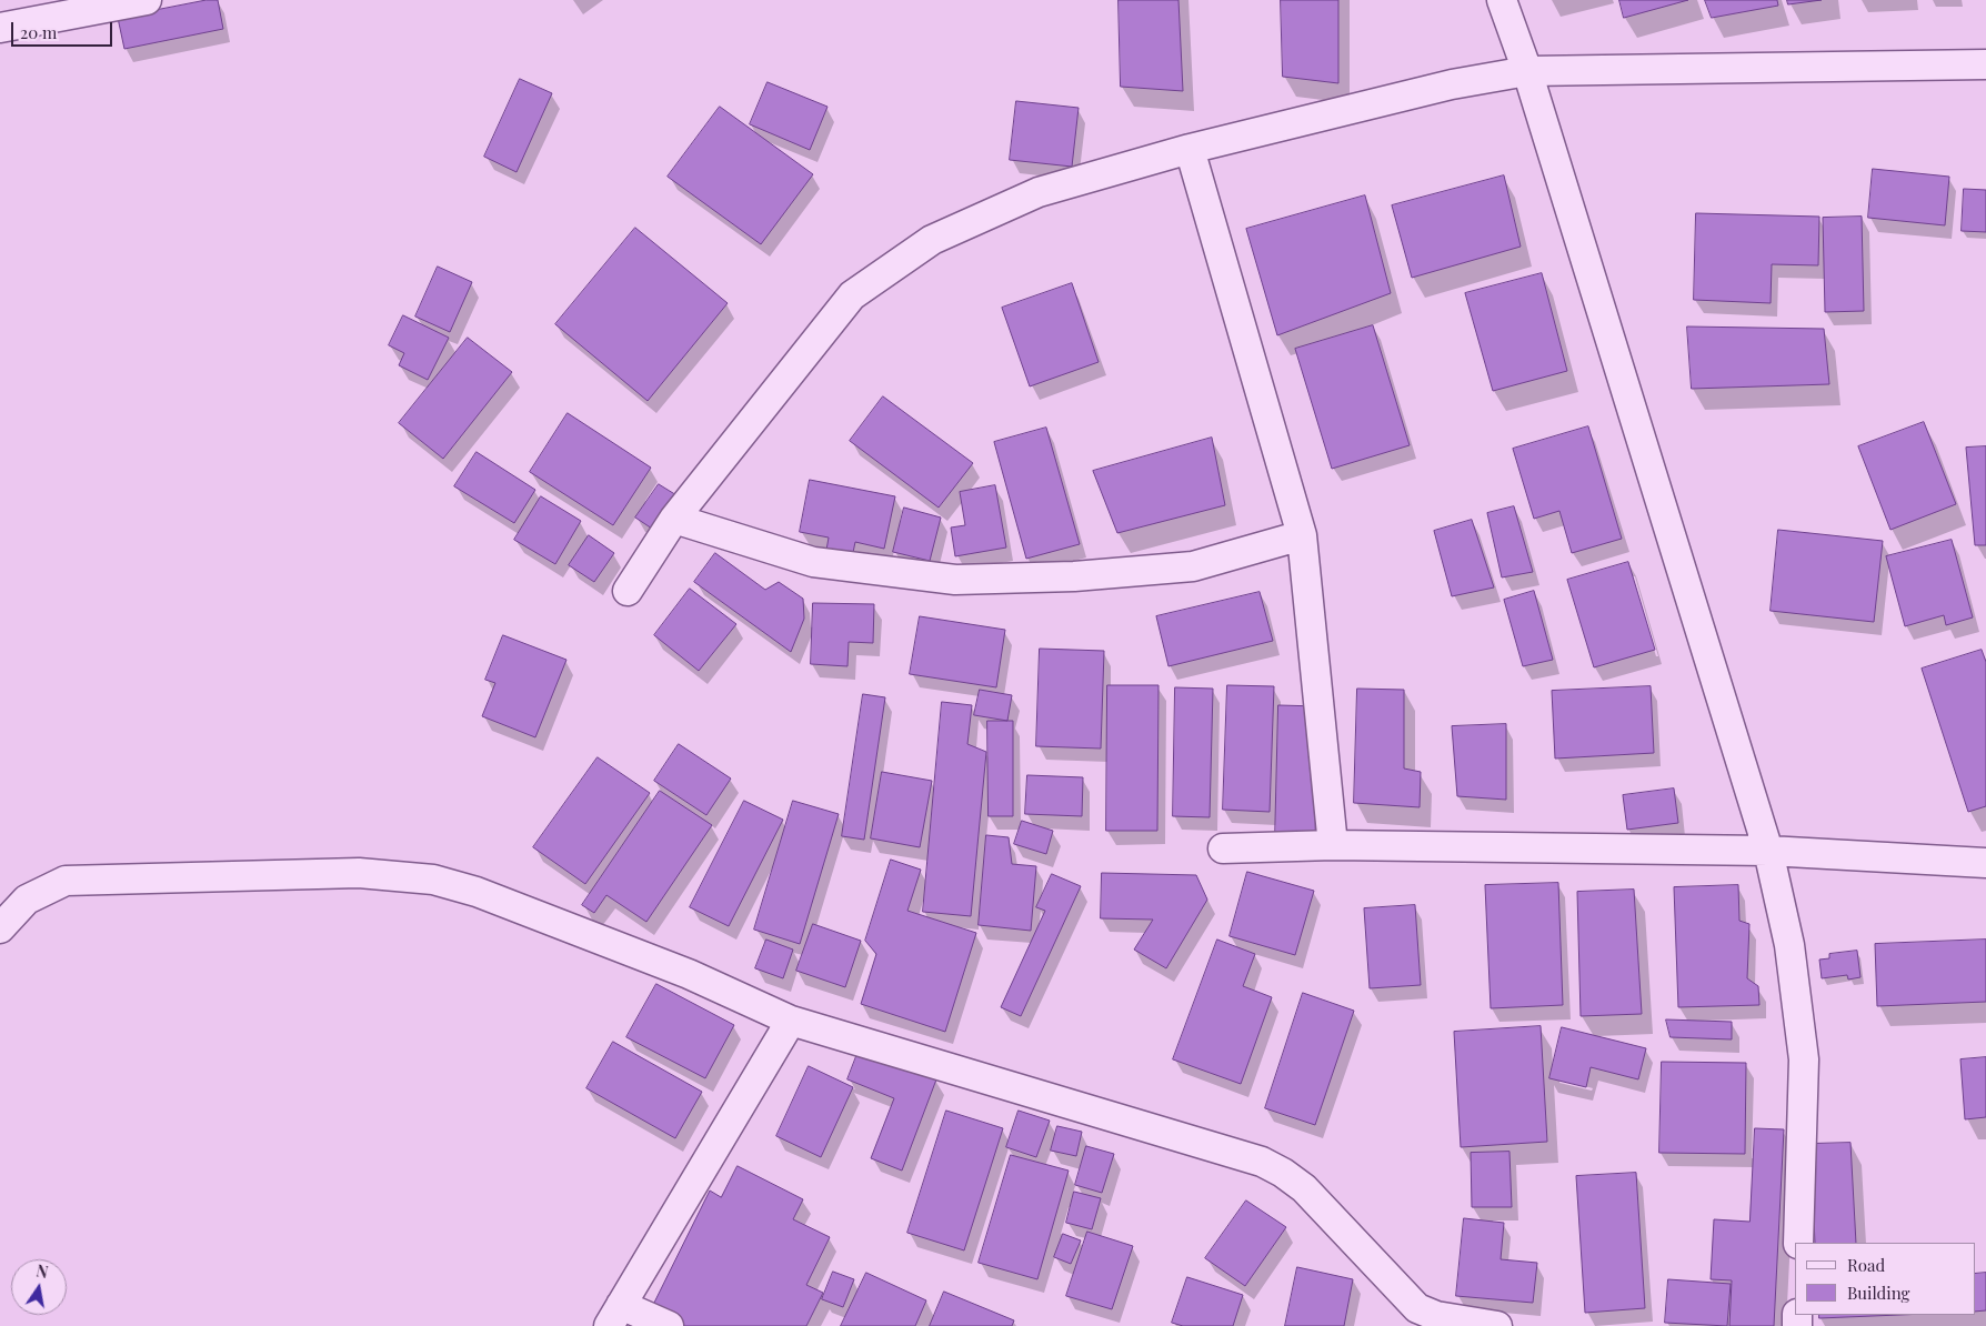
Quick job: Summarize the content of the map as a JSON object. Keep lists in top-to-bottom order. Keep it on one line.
{"legend":["Road","Building"],"scale_bar":"20 m","north":"top"}
